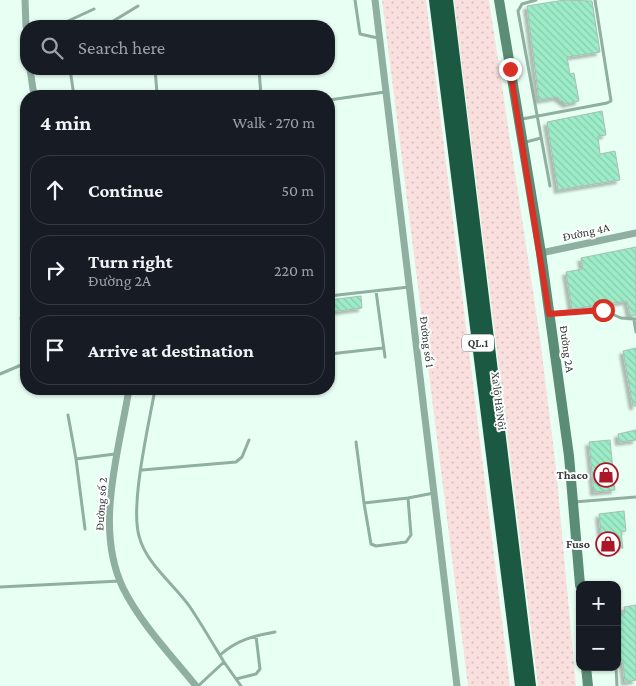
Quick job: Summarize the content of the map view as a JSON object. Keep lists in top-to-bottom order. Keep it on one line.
{"streets":{"highway":["QL.1","Xa lộ Hà Nội"],"street":["Đường 4A","Đường số 1","Đường 2A","Đường số 2"]},"crossings":[["Đường 4A","Đường 2A"]],"places":{"shop":["Thaco","Fuso"]},"page":{"search":"Search here","heading":["4 min","Walk · 270 m"],"list":[["Continue","50 m"],["Turn right","Đường 2A","220 m"],"Arrive at destination"],"map_buttons":["+","−"]}}
